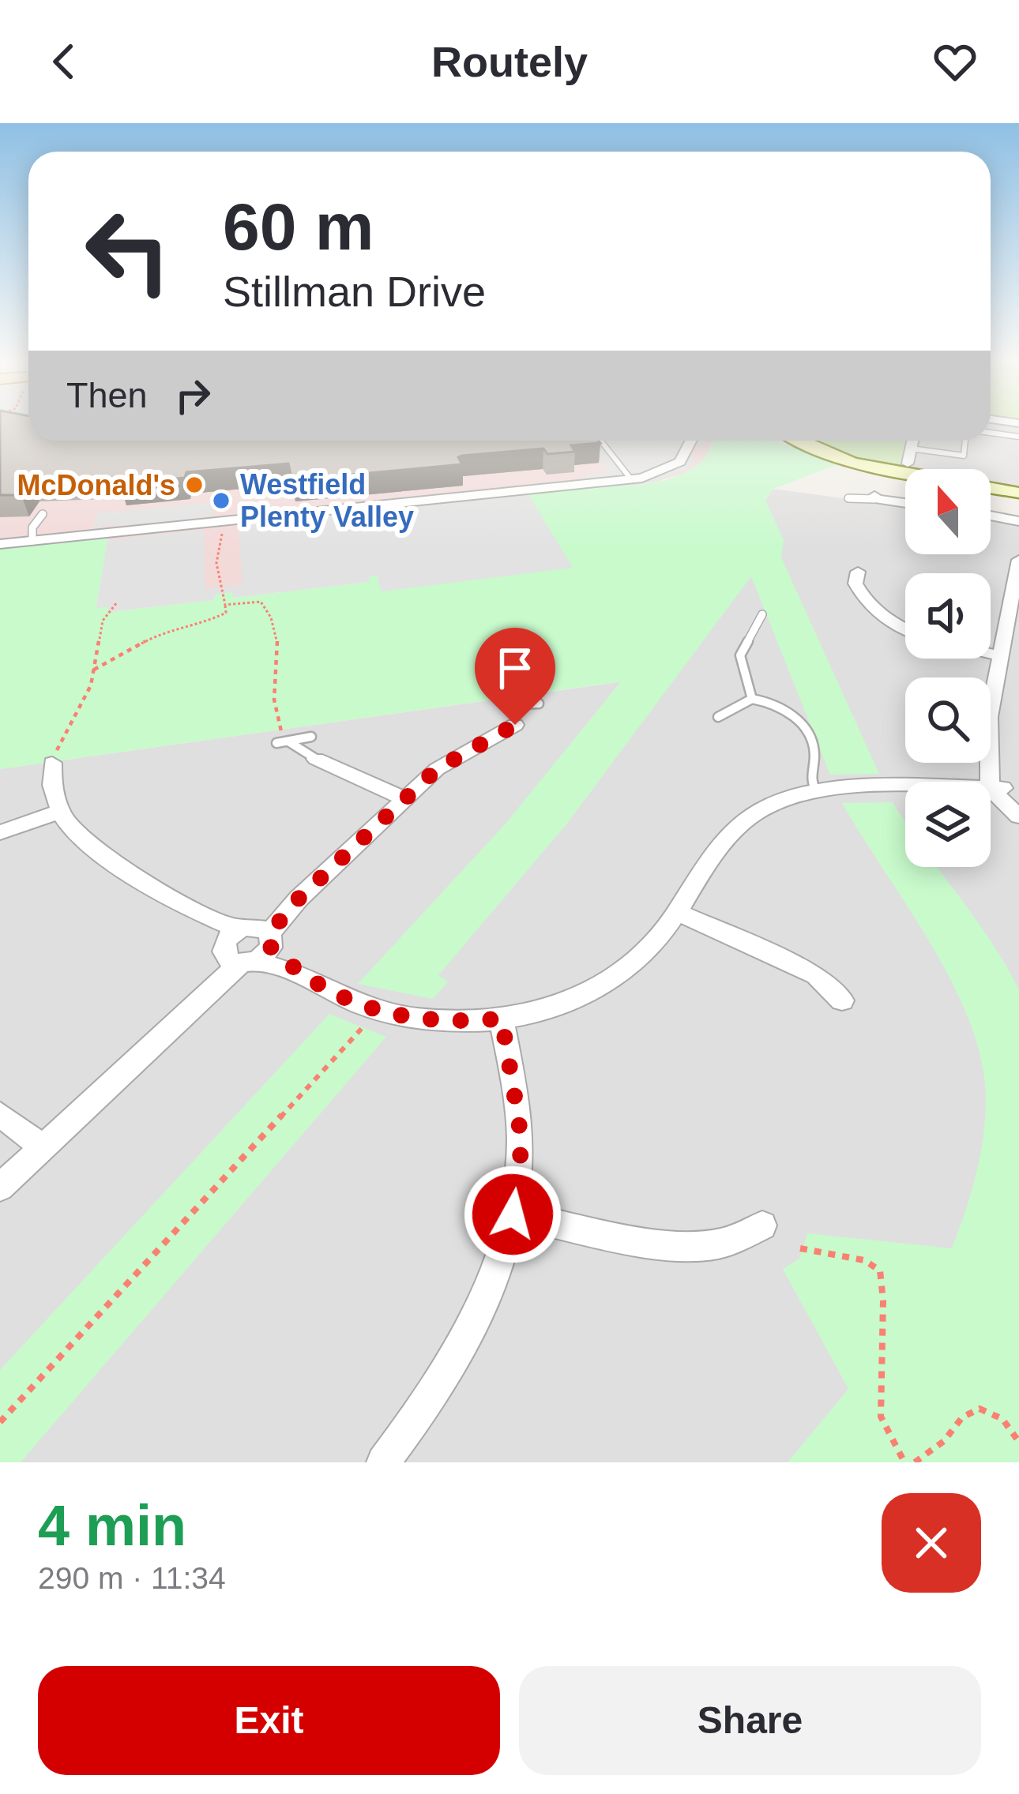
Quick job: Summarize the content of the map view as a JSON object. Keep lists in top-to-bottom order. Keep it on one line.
{"places":["McDonald's","Westfield Plenty Valley"],"north":"top","page":{"header":"Routely","turn":["60 m","Stillman Drive"],"then":"Then","heading":["4 min","290 m · 11:34"],"buttons":["Exit","Share"]}}
